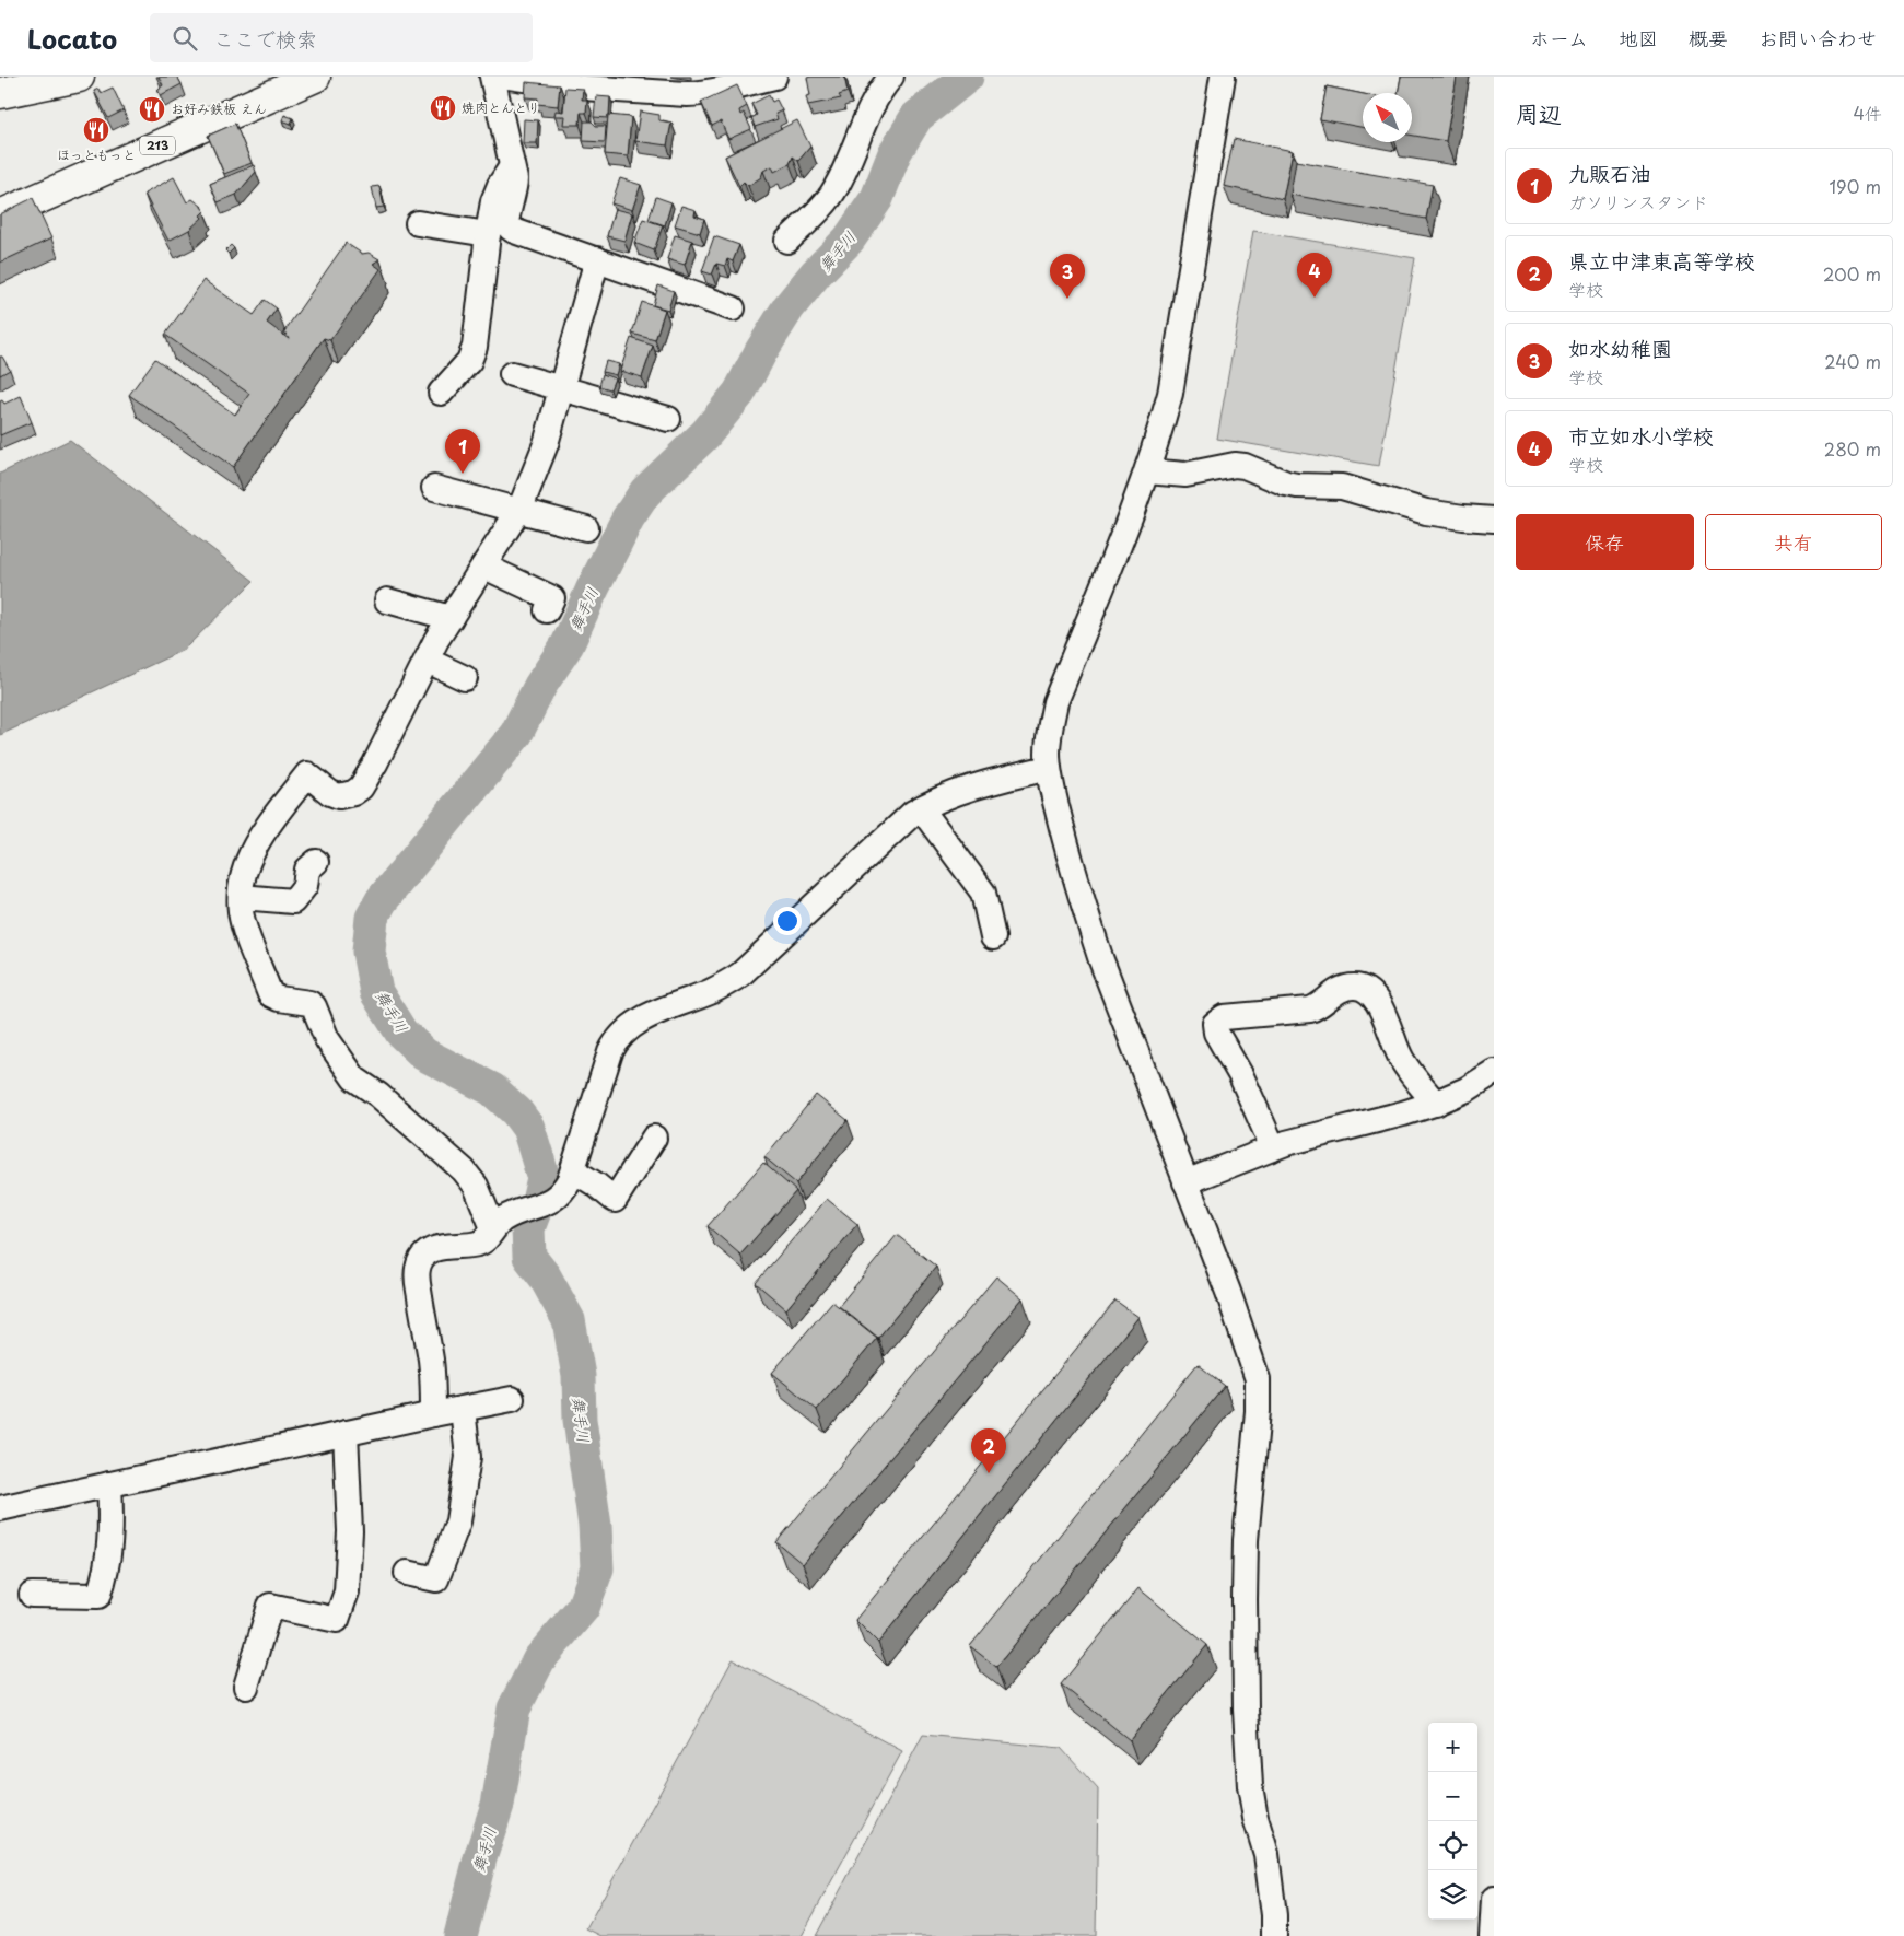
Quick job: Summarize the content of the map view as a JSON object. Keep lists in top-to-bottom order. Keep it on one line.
{"streets":{"main road":["213"]},"water":["舞手川"],"places":{"restaurant":["焼肉とんとり","お好み鉄板 えん","ほっともっと"]},"north":"top left","page":{"header":"Locato","search":"ここで検索","nav":["ホーム","地図","概要","お問い合わせ"],"heading":["周辺","4件"],"list":[{"mark":"1","name":"九販石油","note":"ガソリンスタンド","value":"190 m"},{"mark":"2","name":"県立中津東高等学校","note":"学校","value":"200 m"},{"mark":"3","name":"如水幼稚園","note":"学校","value":"240 m"},{"mark":"4","name":"市立如水小学校","note":"学校","value":"280 m"}],"pins":["4","3","1","2"],"buttons":["保存","共有"],"map_buttons":["+","−"]}}
